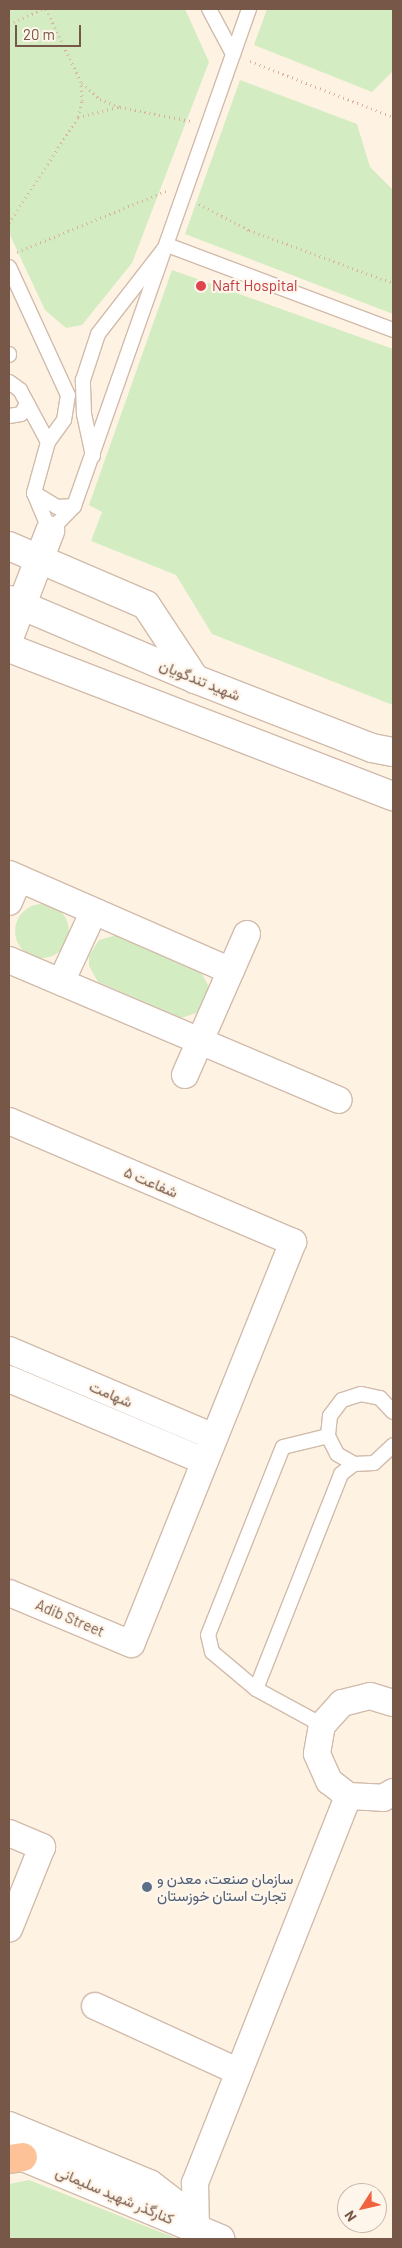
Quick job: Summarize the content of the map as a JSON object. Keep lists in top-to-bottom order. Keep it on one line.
{"streets":{"main road":["شهید تندگویان","کنارگذر شهید سلیمانی"],"street":["شفاعت ۵","شهامت","Adib Street"]},"crossings":[["شفاعت ۵","شهامت"],["شهامت","Adib Street"]],"places":["Naft Hospital","سازمان صنعت، معدن و تجارت استان خوزستان"],"scale_bar":"20 m","north":"bottom left"}
